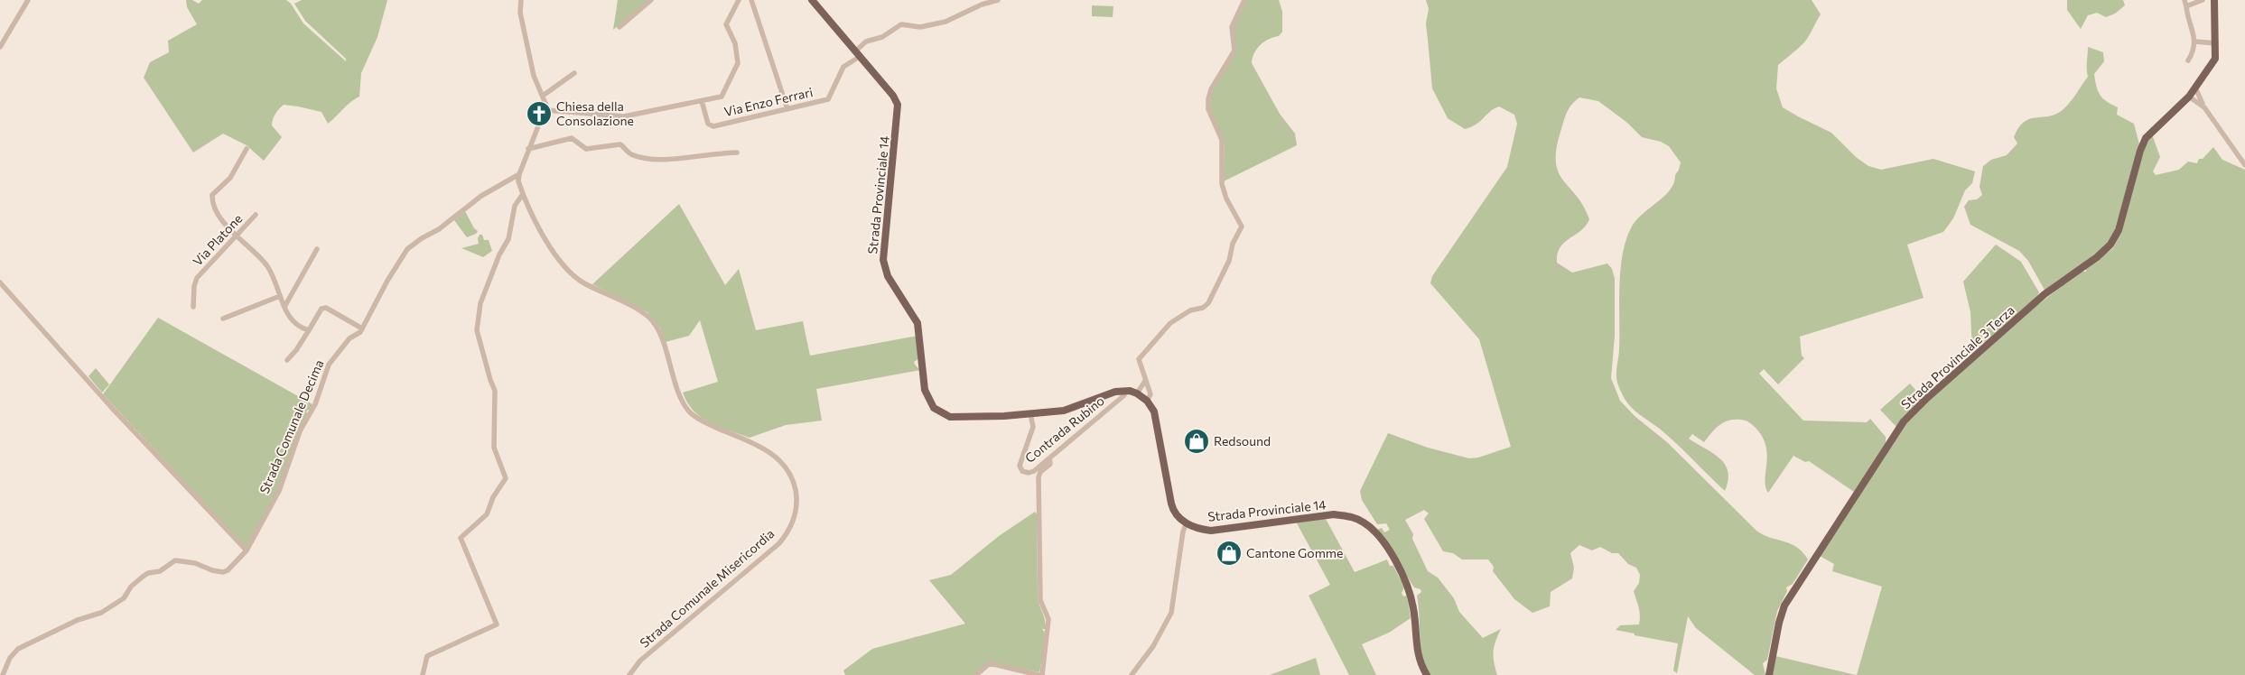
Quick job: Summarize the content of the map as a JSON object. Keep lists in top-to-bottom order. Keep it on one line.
{"streets":{"main road":["Strada Provinciale 14","Strada Provinciale 3 Terza"],"street":["Via Enzo Ferrari","Via Platone","Strada Comunale Decima","Contrada Rubino","Strada Comunale Misericordia"]},"crossings":[["Via Enzo Ferrari","Strada Provinciale 14"],["Strada Provinciale 14","Contrada Rubino"],["Strada Comunale Decima","Strada Comunale Misericordia"]],"places":{"church":["Chiesa della Consolazione"],"shop":["Redsound","Cantone Gomme"]}}
